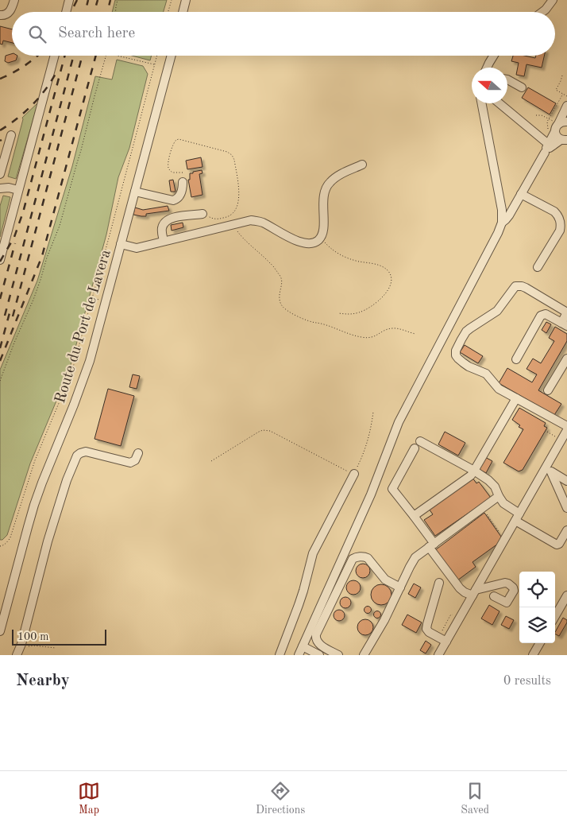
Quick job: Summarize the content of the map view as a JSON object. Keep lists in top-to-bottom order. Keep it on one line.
{"streets":{"street":["Route du Port de Lavera"]},"scale_bar":"100 m","north":"left","page":{"search":"Search here","scale":"100 m","heading":["Nearby","0 results"],"nav":["Map","Directions","Saved"]}}
